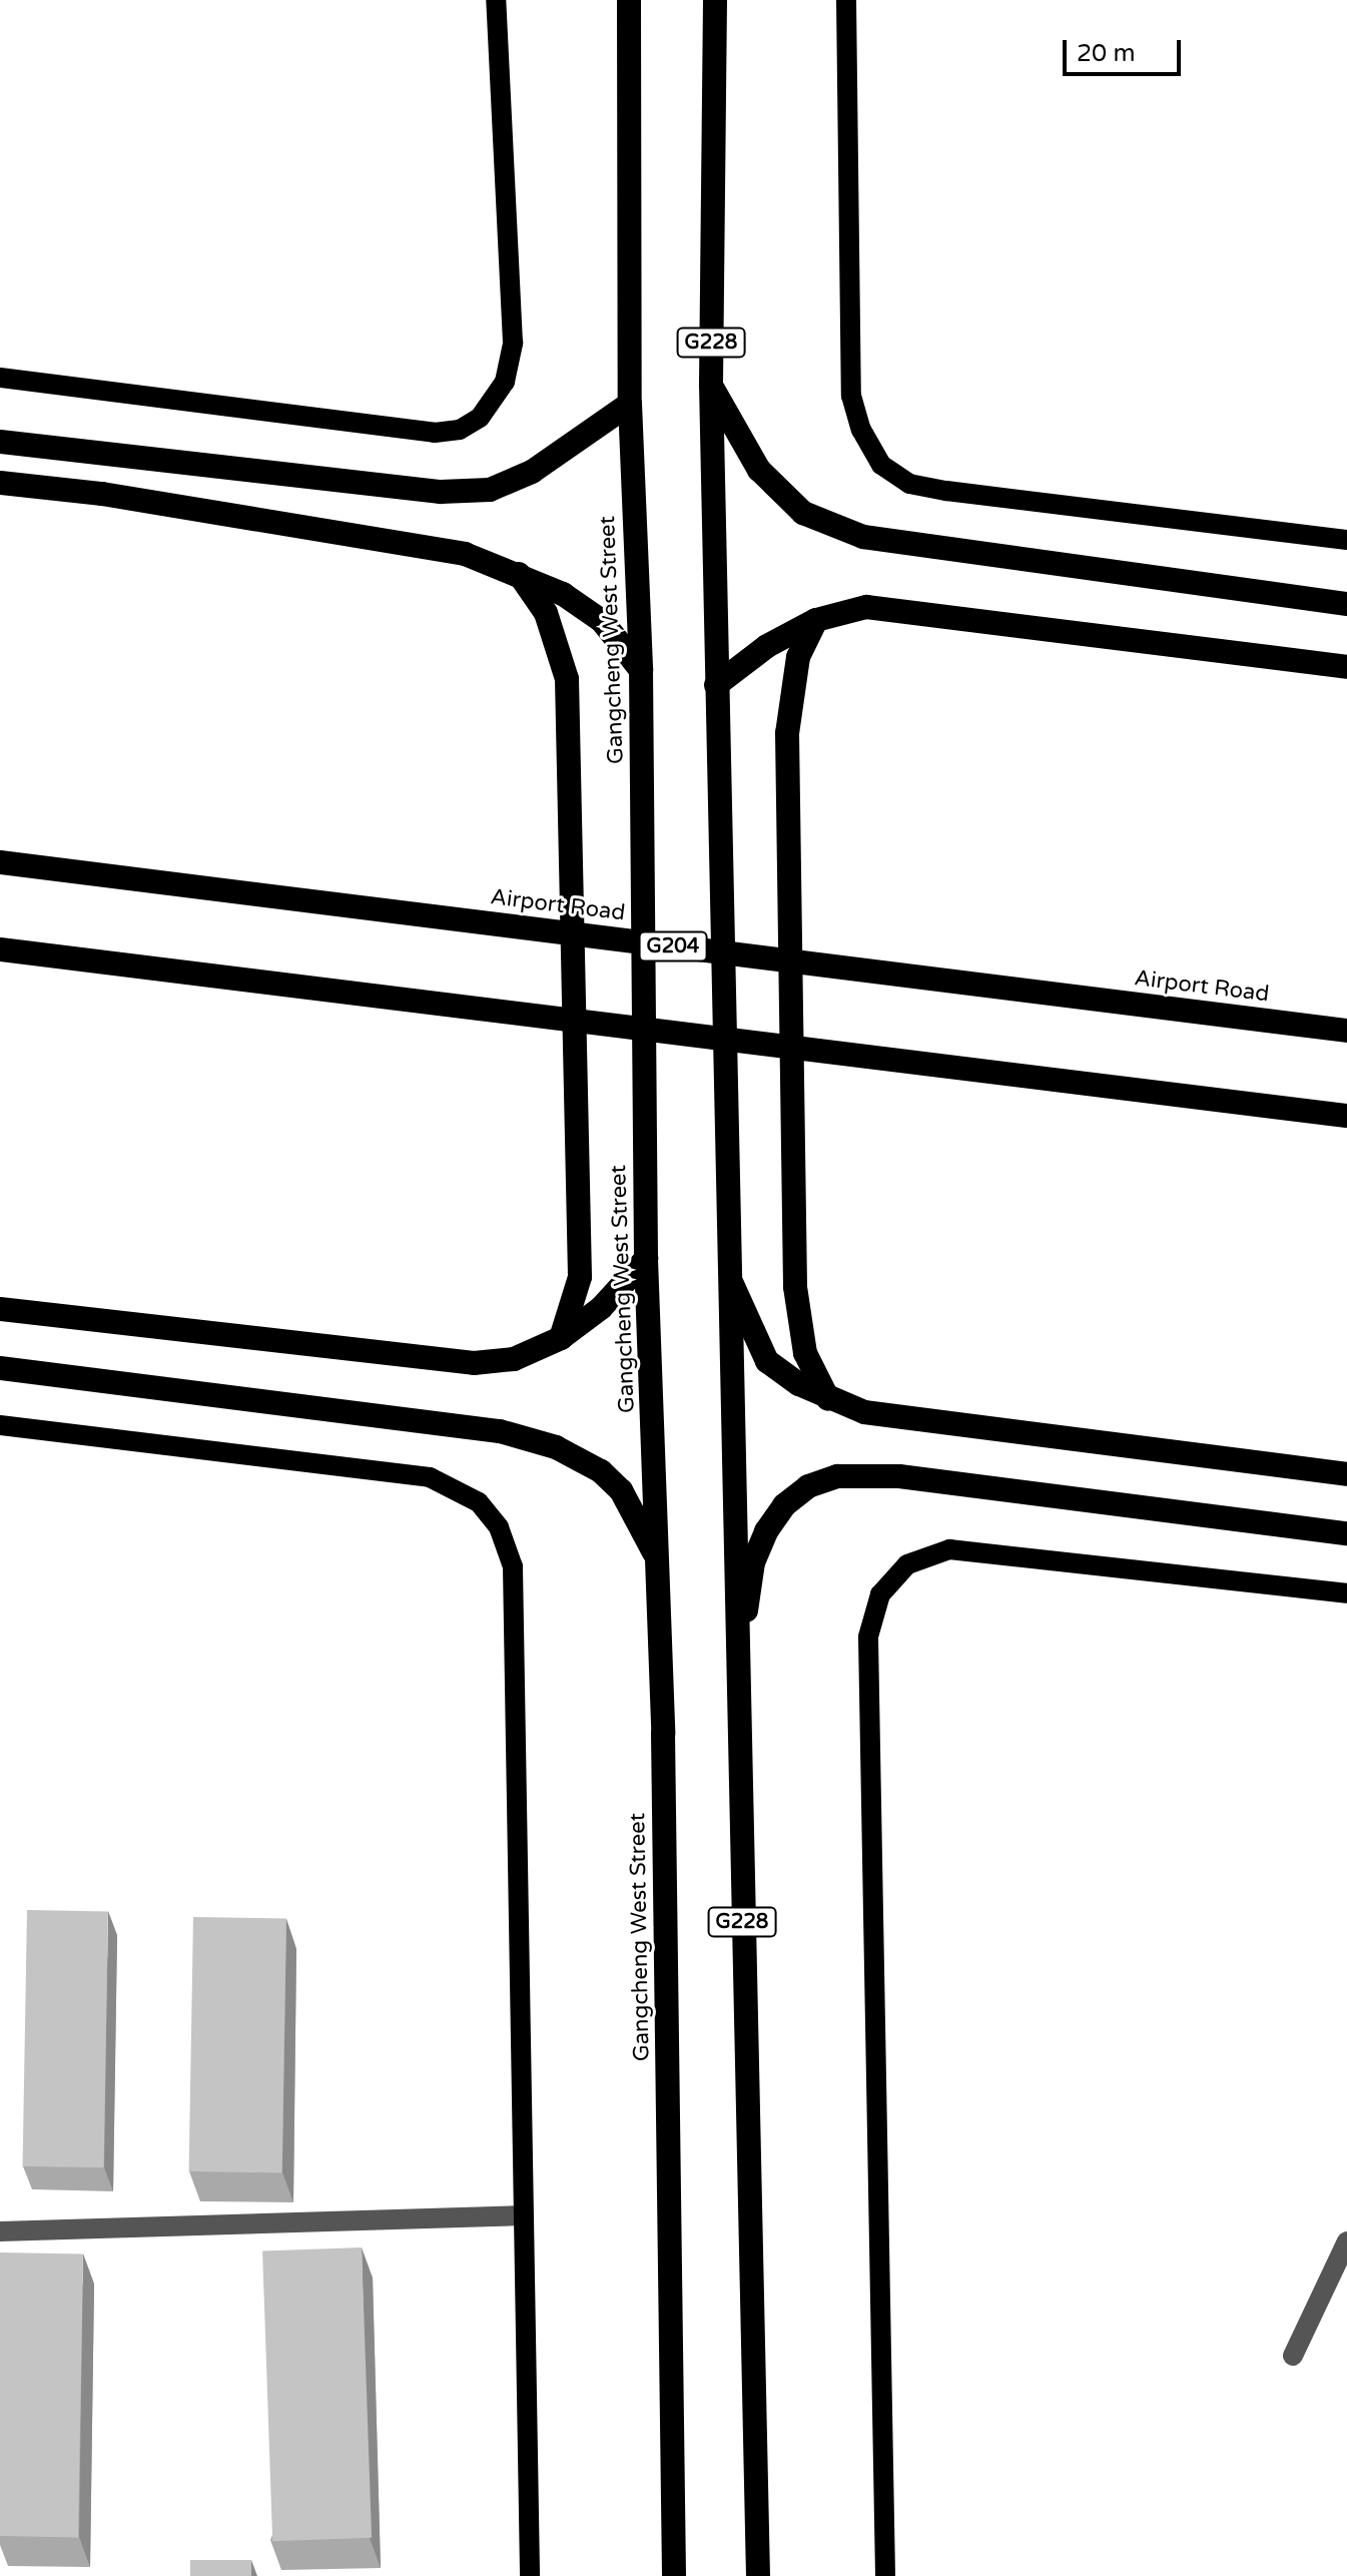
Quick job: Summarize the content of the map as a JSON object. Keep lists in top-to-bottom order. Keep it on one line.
{"streets":{"highway":["G228","Gangcheng West Street","Airport Road","G204"]},"scale_bar":"20 m"}
